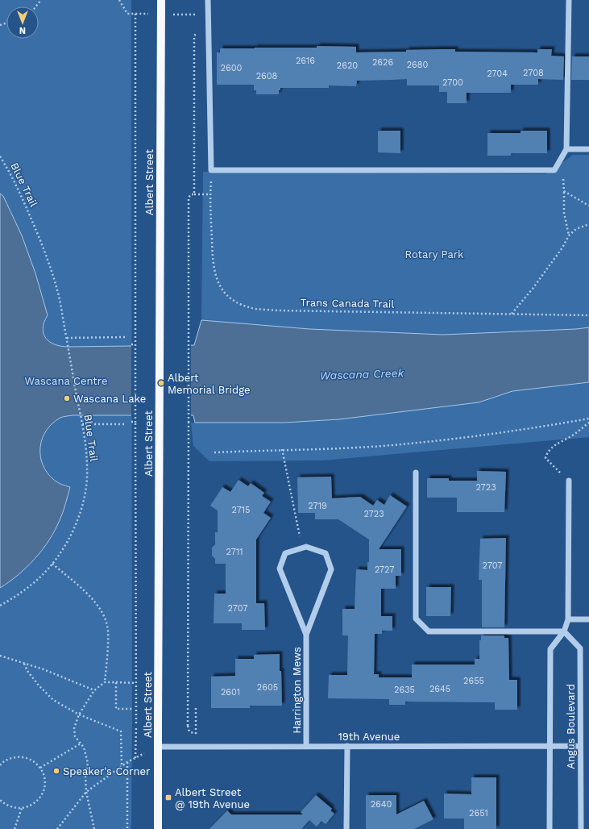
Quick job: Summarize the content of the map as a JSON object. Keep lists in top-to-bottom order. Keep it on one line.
{"streets":{"main road":["Albert Street"],"street":["Harrington Mews","Angus Boulevard","19th Avenue"],"path":["Blue Trail","Trans Canada Trail"]},"crossings":[["Albert Street","19th Avenue"],["Harrington Mews","19th Avenue"],["Angus Boulevard","19th Avenue"]],"water":["Wascana Creek"],"parks":["Rotary Park","Wascana Centre"],"places":{"other":["Albert Memorial Bridge","Wascana Lake","Speaker's Corner"],"transit":["Albert Street @ 19th Avenue"]},"house_numbers":["2616","2626","2680","2620","2600","2708","2704","2608","2700","2723","2719","2715","2723","2711","2707","2727","2707","2655","2605","2645","2635","2601","2640","2651"],"north":"bottom"}
